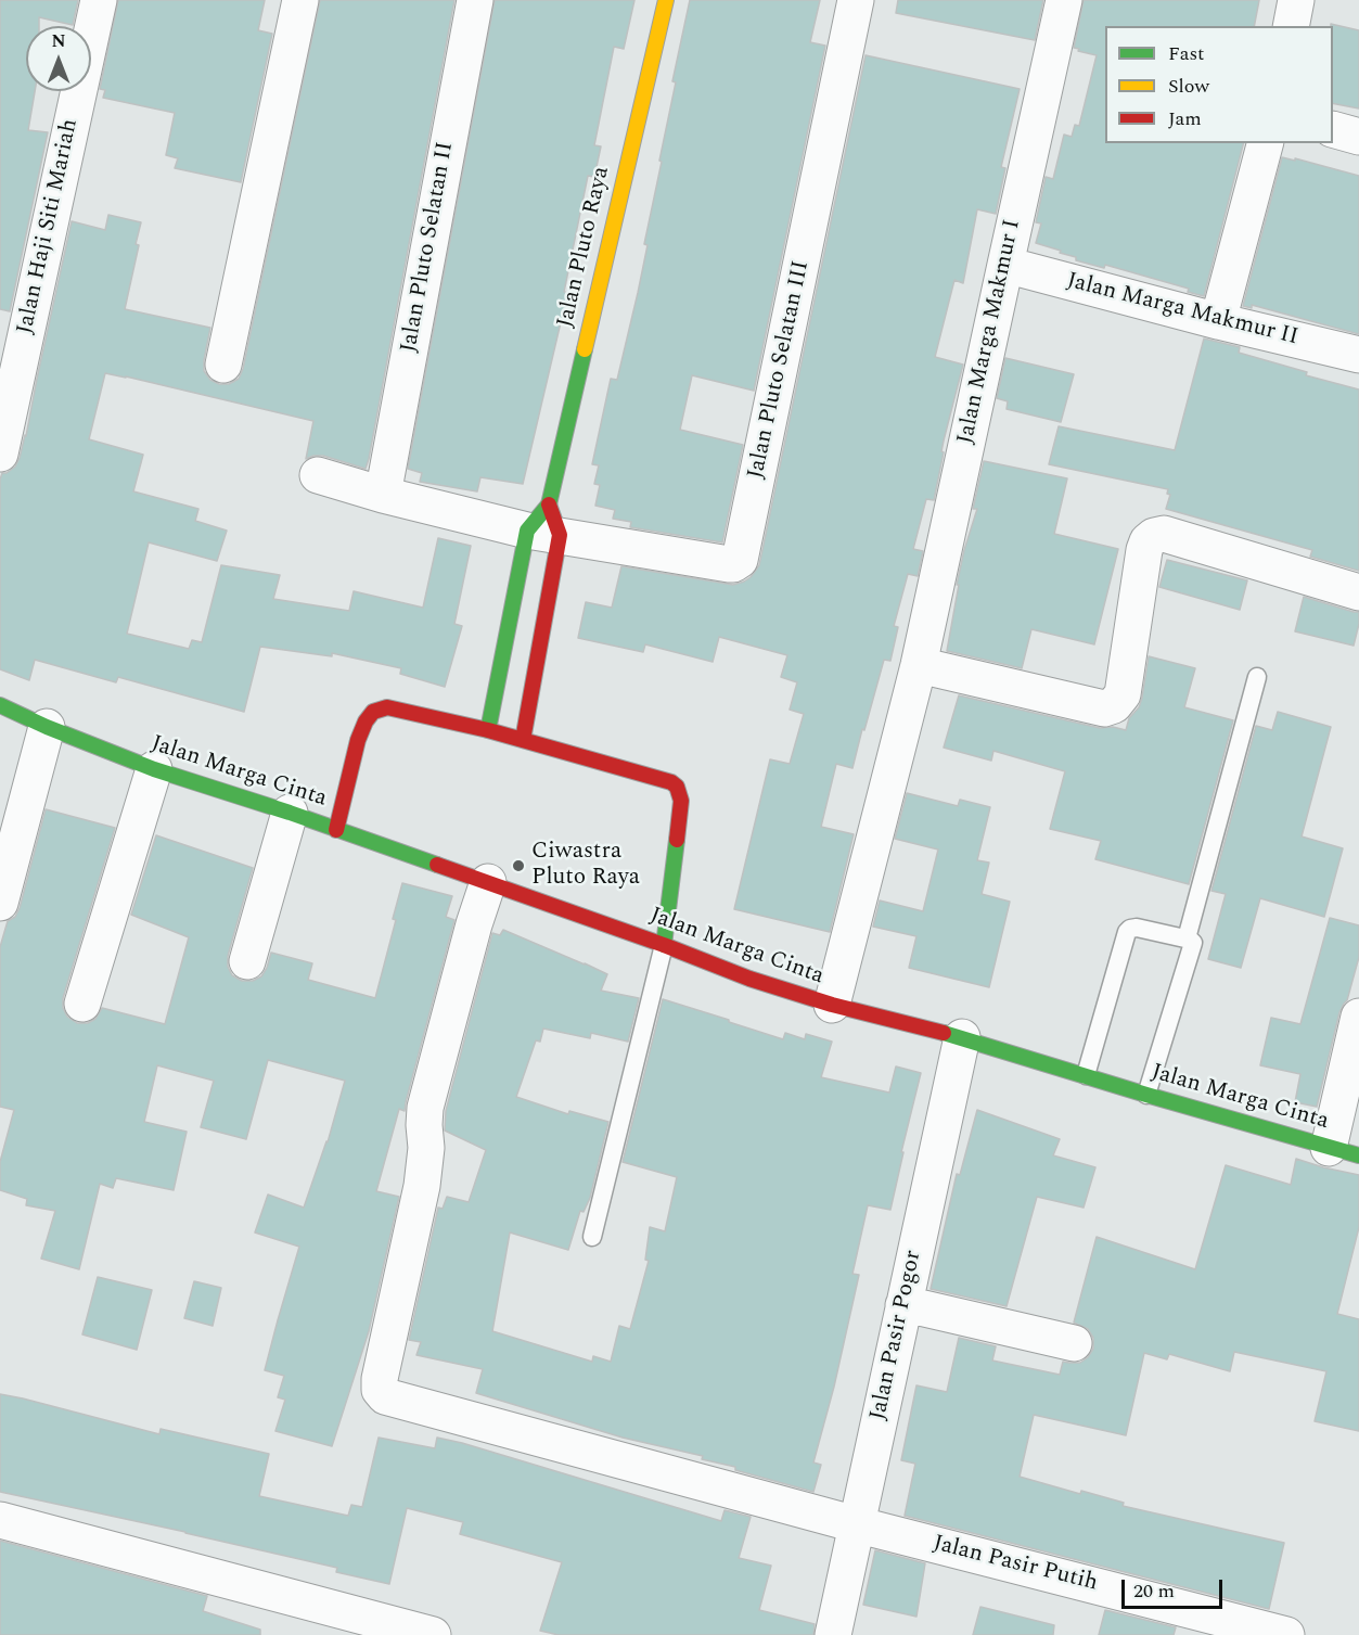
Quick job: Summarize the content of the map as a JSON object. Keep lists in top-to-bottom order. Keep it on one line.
{"streets":{"street":["Jalan Haji Siti Mariah","Jalan Pluto Selatan II","Jalan Pluto Raya","Jalan Marga Makmur II","Jalan Marga Makmur I","Jalan Pluto Selatan III","Jalan Marga Cinta","Jalan Pasir Pogor","Jalan Pasir Putih"]},"crossings":[["Jalan Pluto Raya","Jalan Pluto Selatan III"],["Jalan Marga Makmur II","Jalan Marga Makmur I"],["Jalan Marga Makmur I","Jalan Marga Cinta"],["Jalan Marga Cinta","Jalan Pasir Pogor"],["Jalan Marga Cinta","Jalan Pasir Putih"],["Jalan Pasir Pogor","Jalan Pasir Putih"]],"places":["Ciwastra Pluto Raya"],"legend":["Fast","Slow","Jam"],"scale_bar":"20 m","north":"top"}
